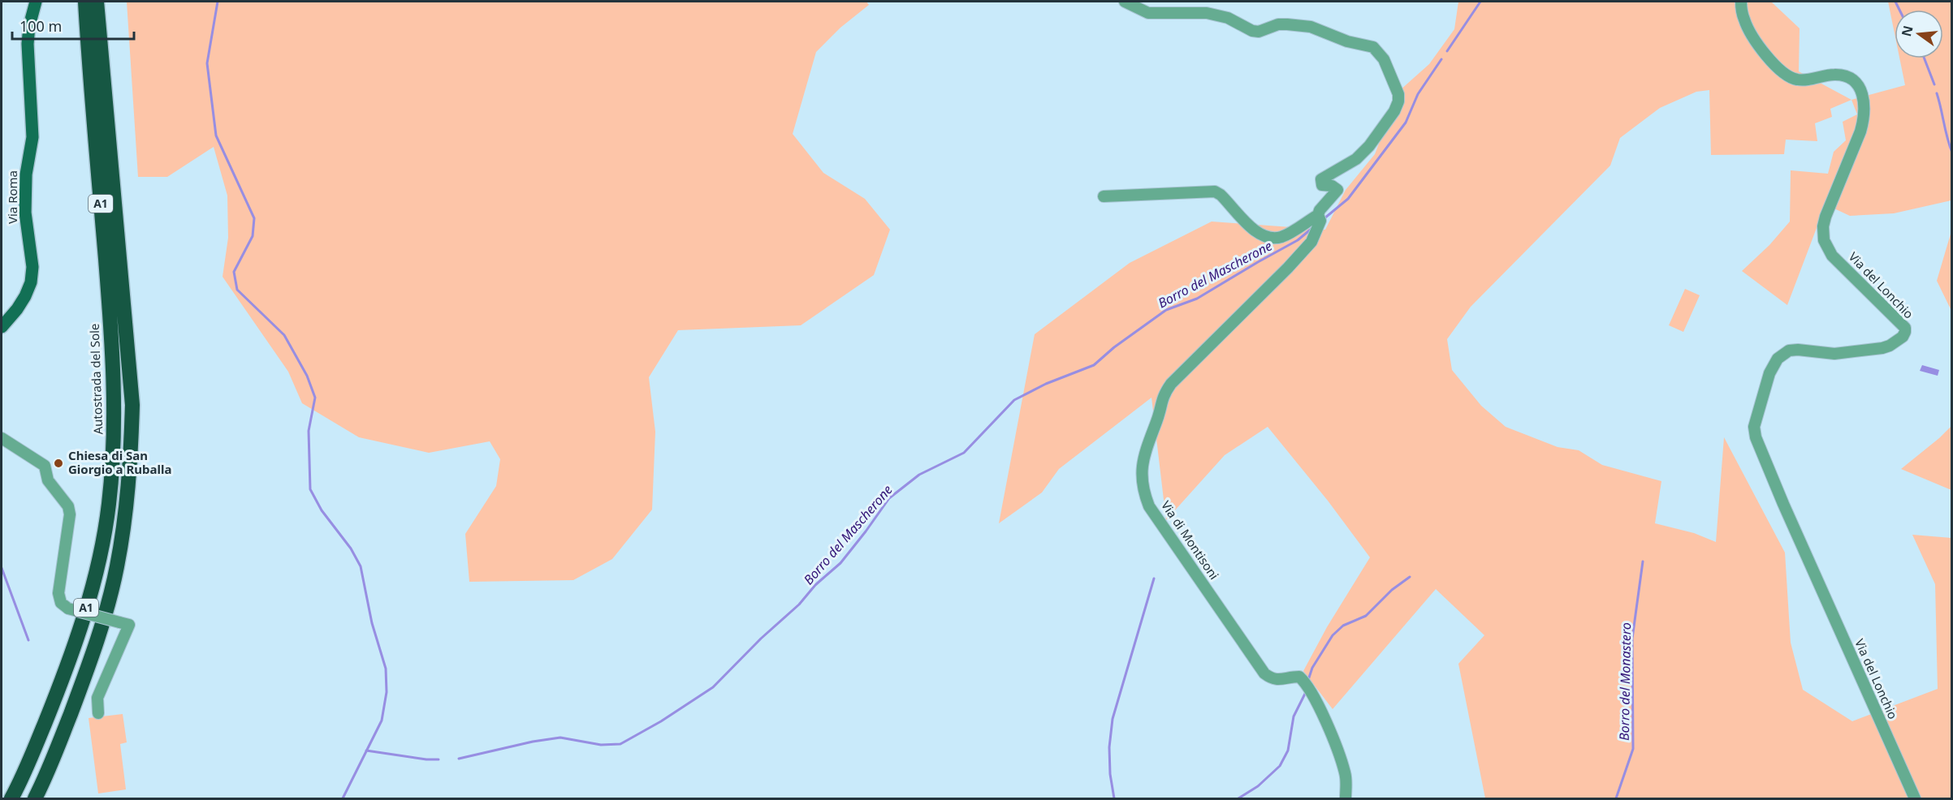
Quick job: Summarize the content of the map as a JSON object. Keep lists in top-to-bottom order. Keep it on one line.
{"streets":{"highway":["A1","Autostrada del Sole"],"main road":["Via Roma"],"street":["Via del Lonchio","Via di Montisoni"]},"water":["Borro del Mascherone","Borro del Monastero"],"places":["Chiesa di San Giorgio a Ruballa"],"scale_bar":"100 m","north":"left"}
